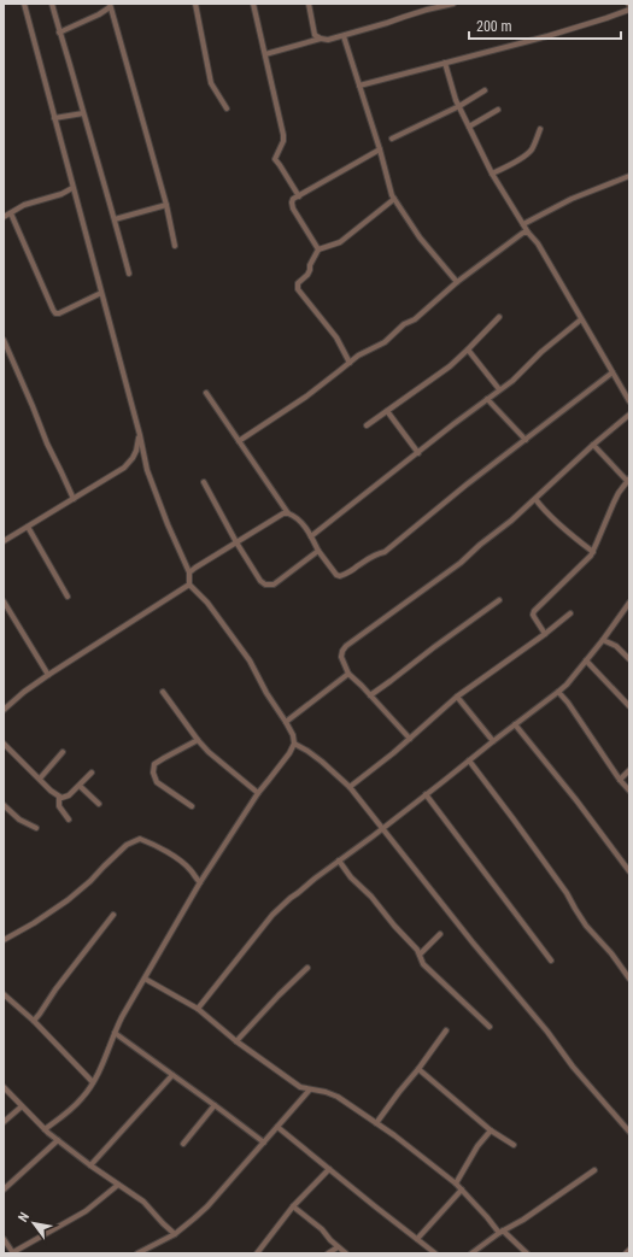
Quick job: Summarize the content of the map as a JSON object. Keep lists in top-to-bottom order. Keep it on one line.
{"scale_bar":"200 m","north":"top left"}
